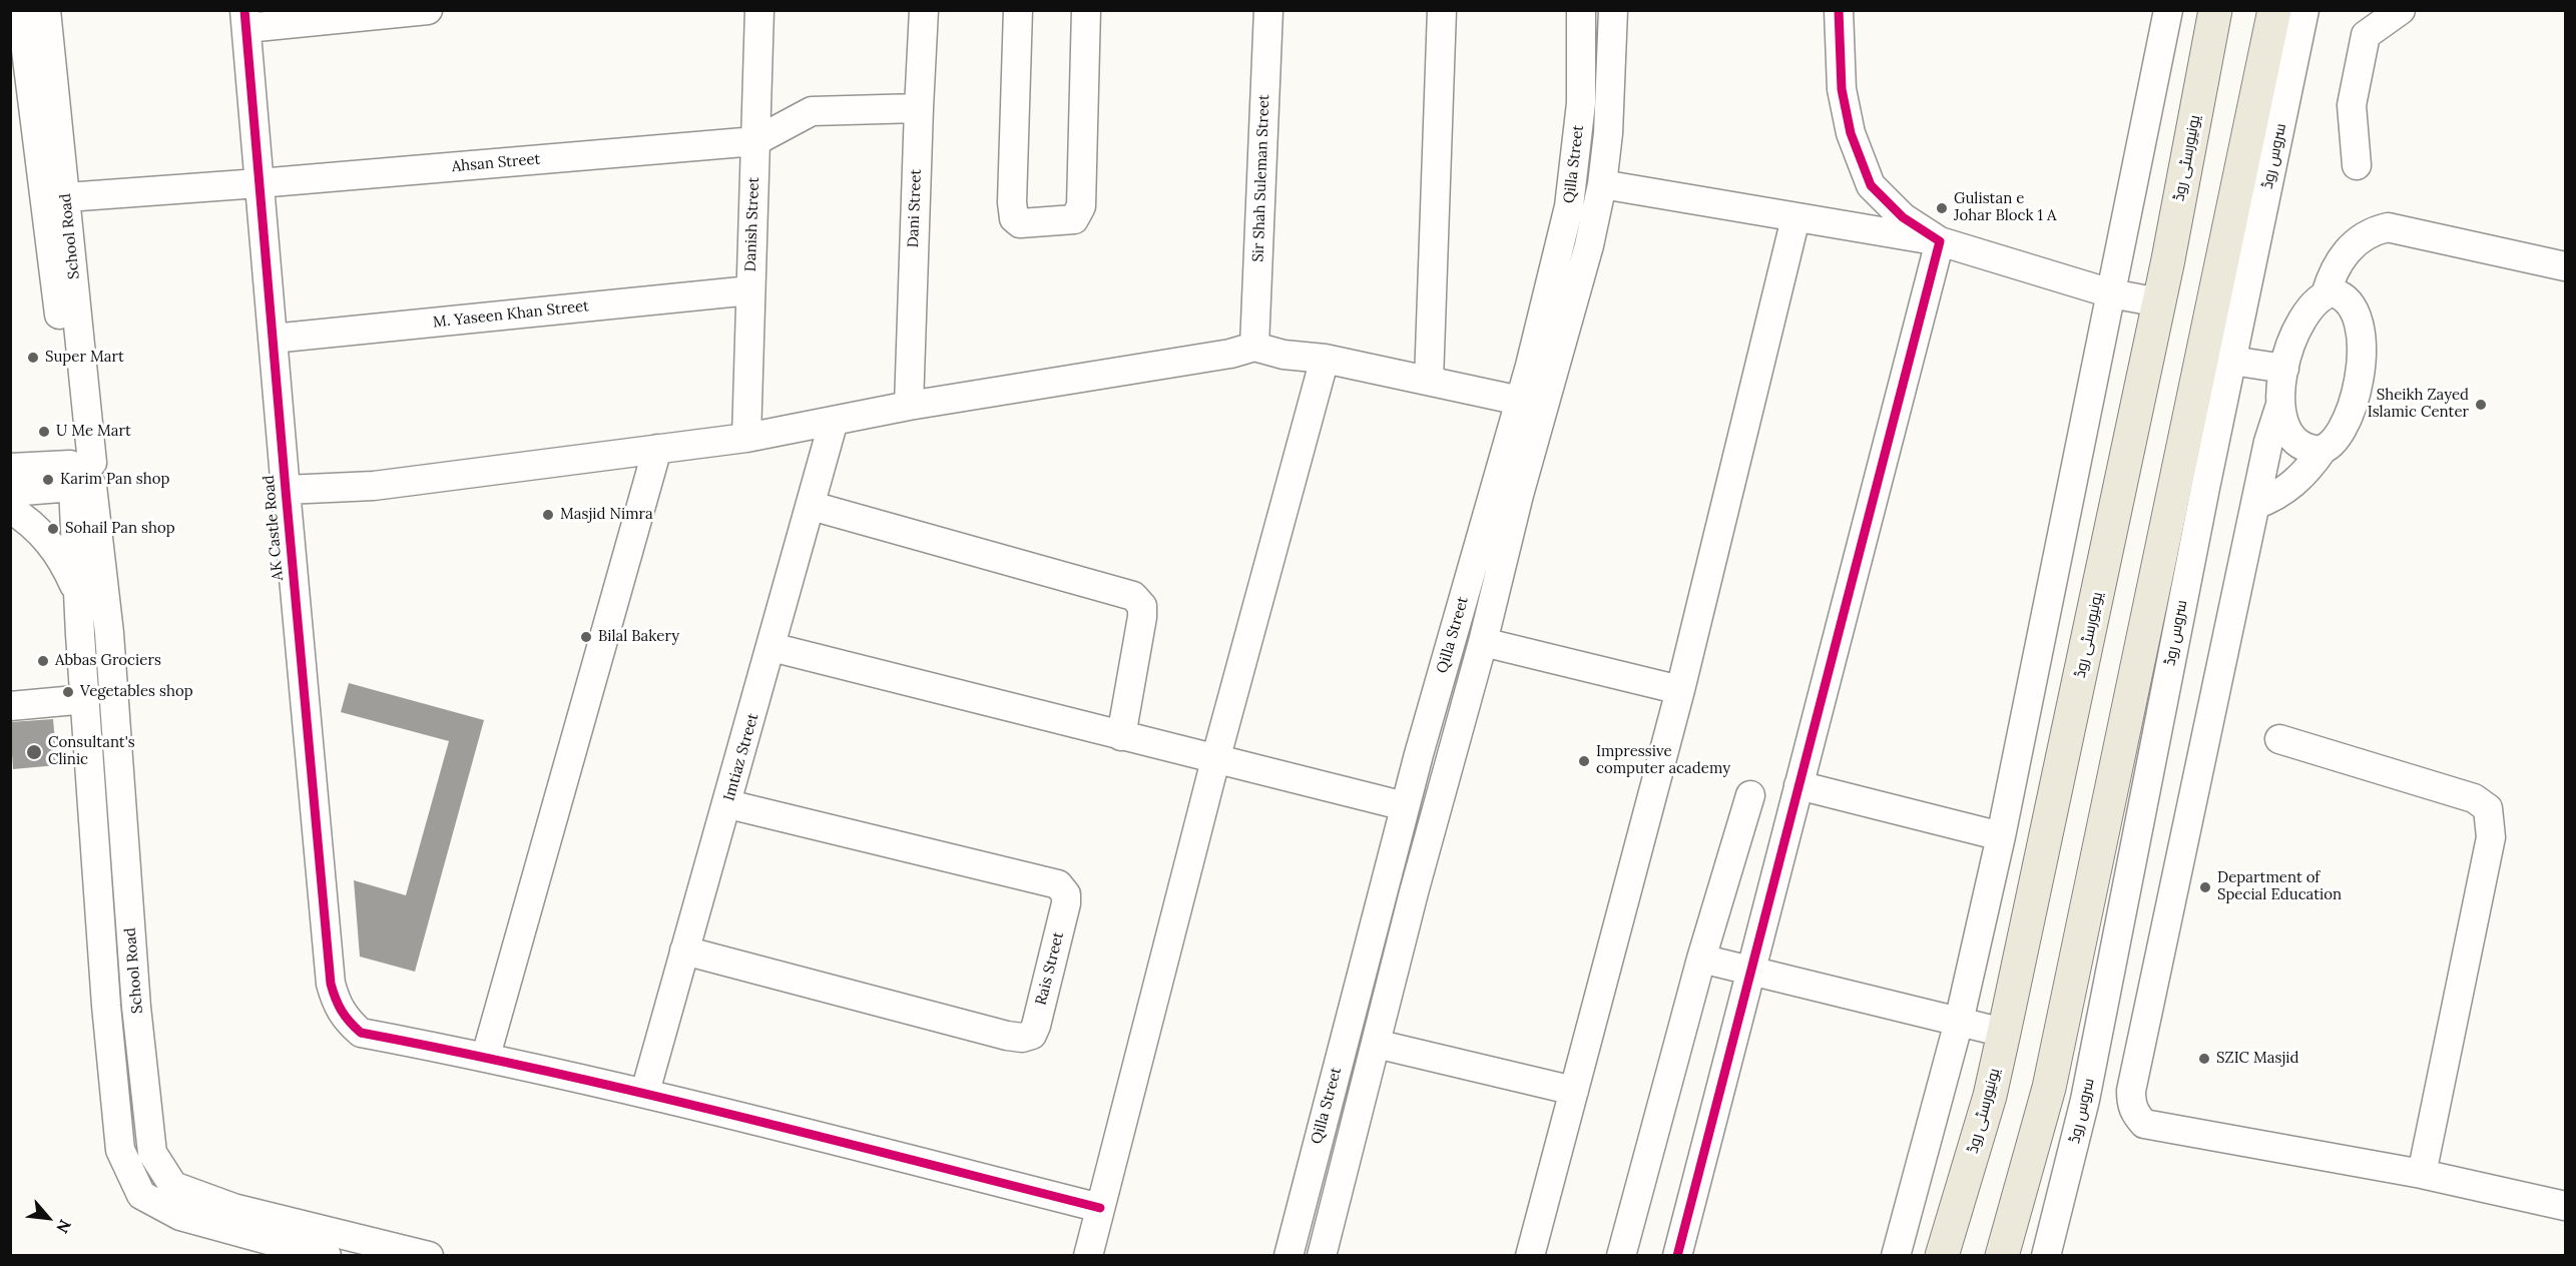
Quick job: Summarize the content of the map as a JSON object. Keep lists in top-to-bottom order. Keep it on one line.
{"streets":{"main road":["یونیورسٹی روڈ"],"street":["سروس روڈ","Ahsan Street","Qilla Street","Sir Shah Suleman Street","Dani Street","Danish Street","School Road","M. Yaseen Khan Street","AK Castle Road","Imtiaz Street","Rais Street"]},"crossings":[["Ahsan Street","Dani Street"],["Ahsan Street","Danish Street"],["Ahsan Street","School Road"],["Ahsan Street","AK Castle Road"],["Danish Street","M. Yaseen Khan Street"],["M. Yaseen Khan Street","AK Castle Road"],["Imtiaz Street","Rais Street"]],"places":["Gulistan e Johar Block 1 A","Super Mart","Sheikh Zayed Islamic Center","U Me Mart","Karim Pan shop","Masjid Nimra","Sohail Pan shop","Bilal Bakery","Abbas Grociers","Vegetables shop","Consultant's Clinic","Impressive computer academy","Department of Special Education","SZIC Masjid"],"north":"bottom right"}
